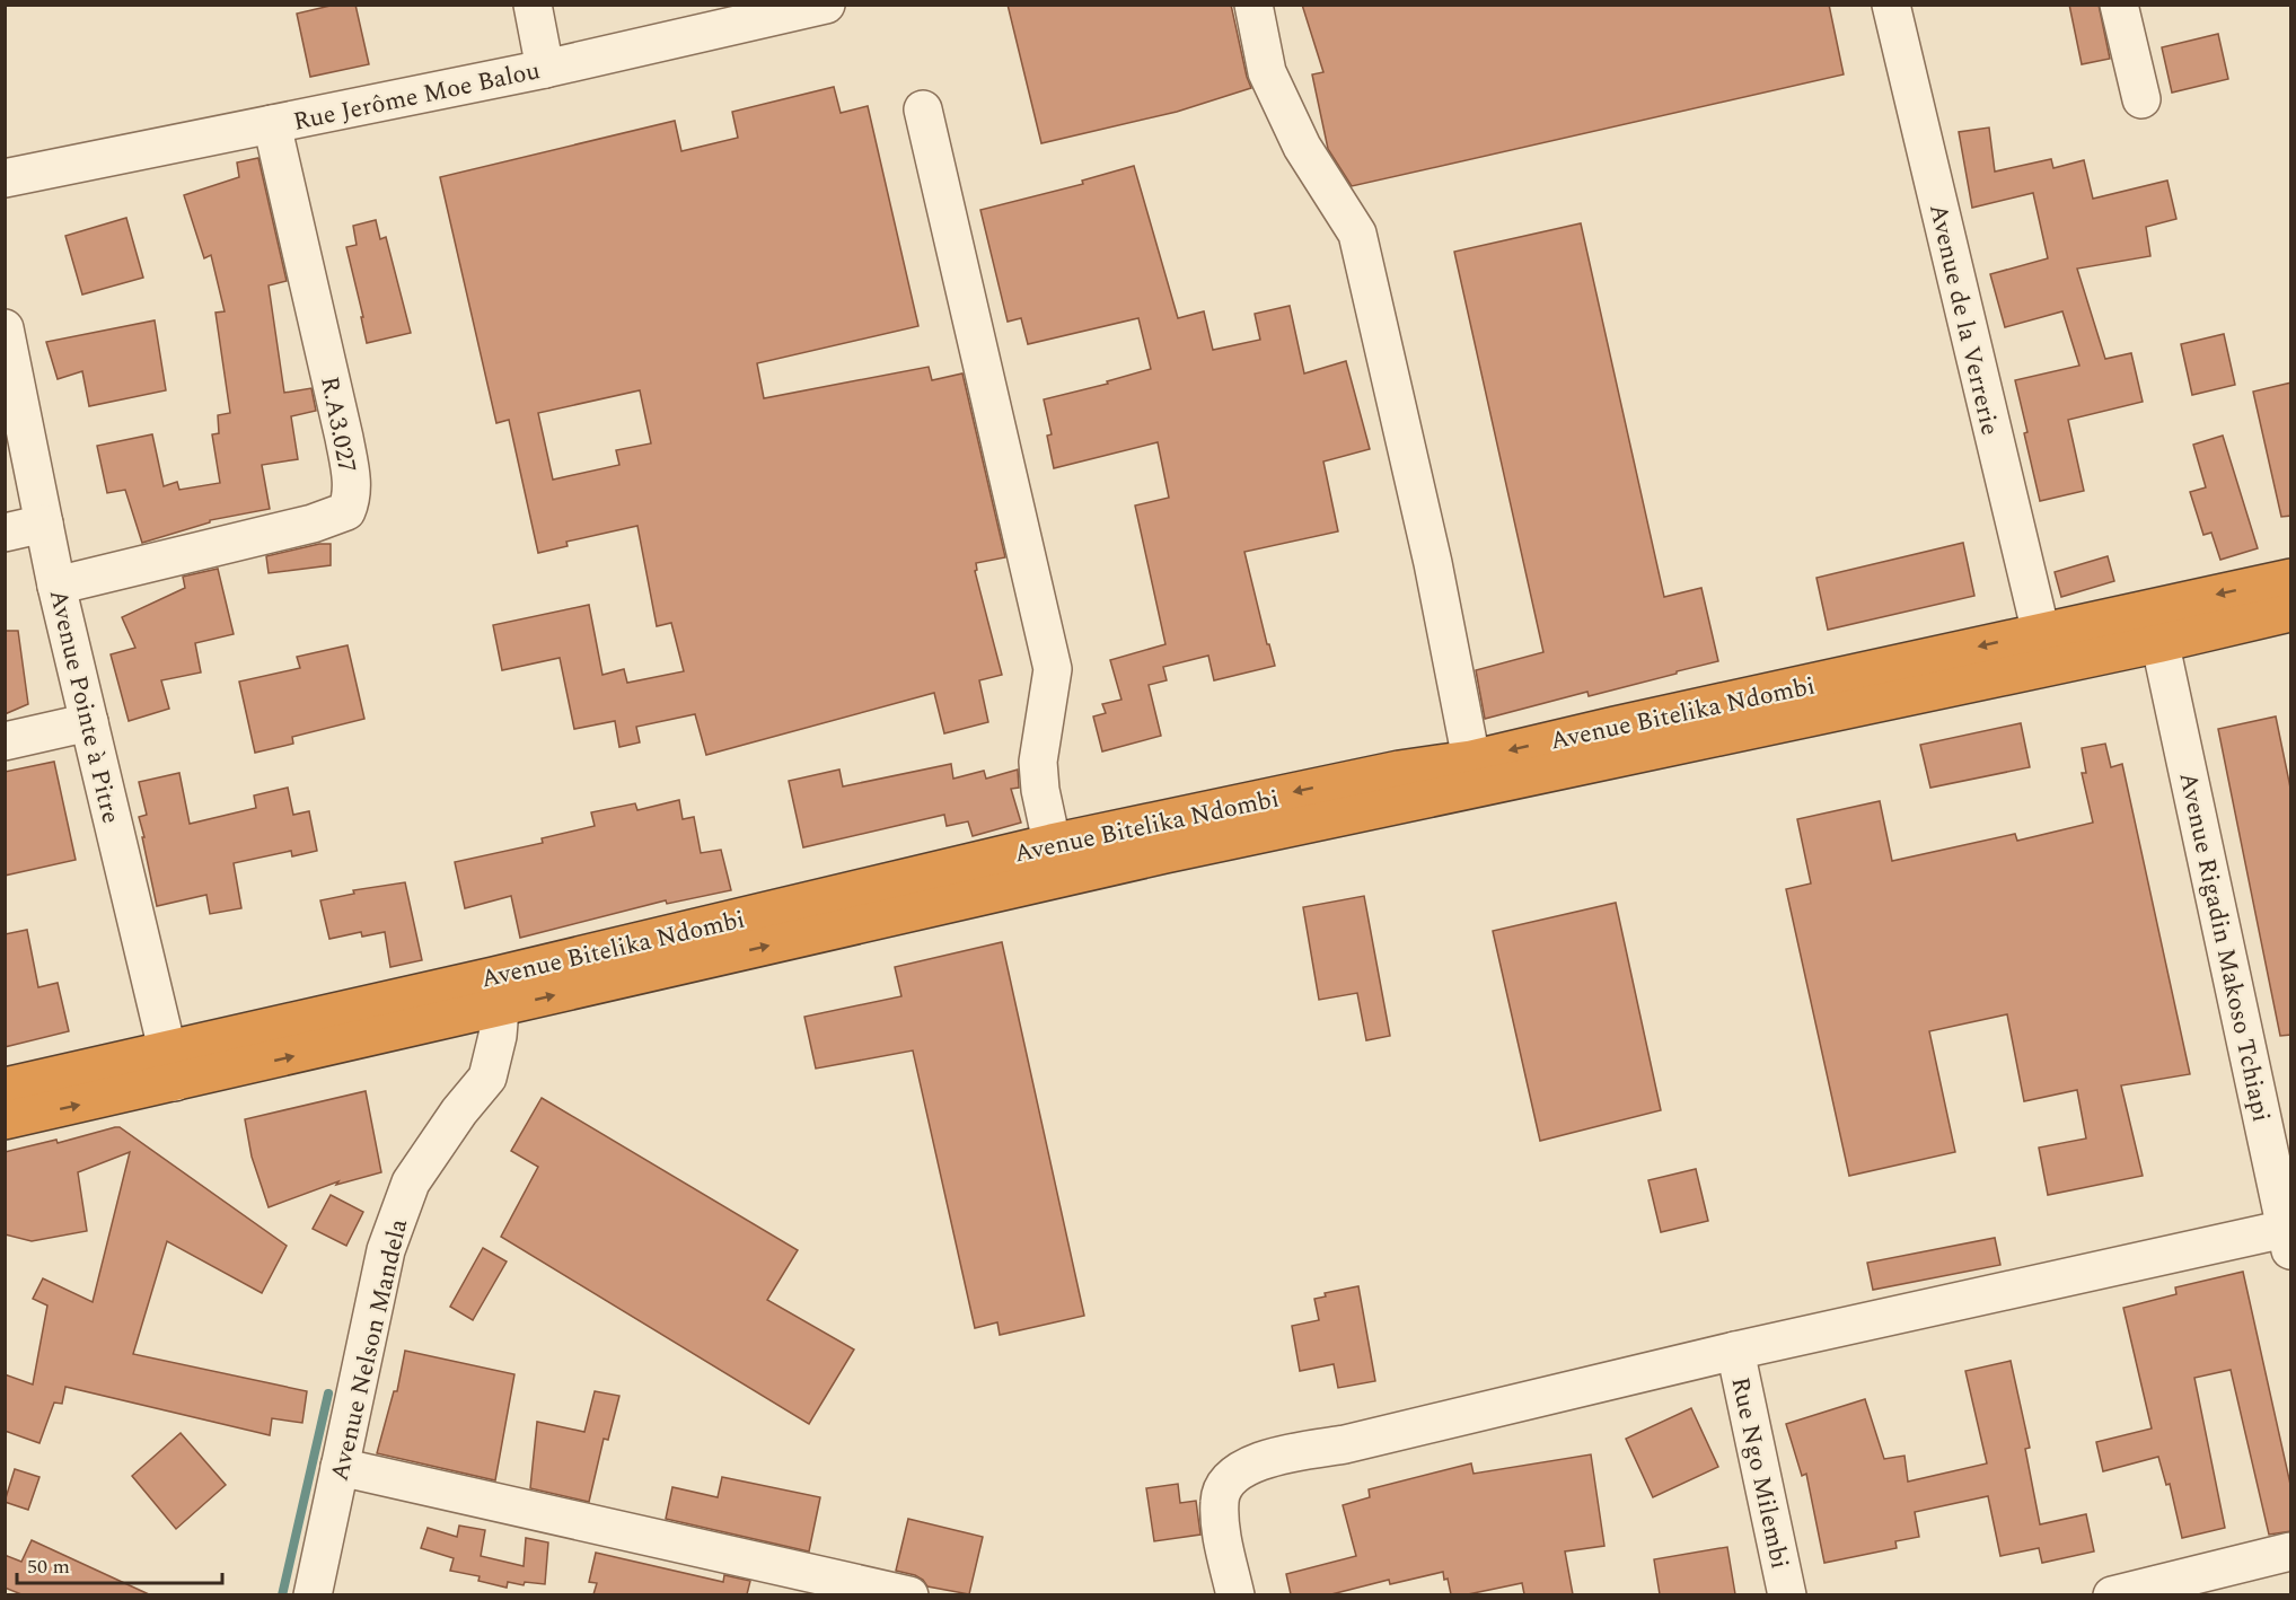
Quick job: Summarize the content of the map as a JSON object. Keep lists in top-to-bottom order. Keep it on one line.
{"streets":{"highway":["Avenue Bitelika Ndombi"],"street":["Rue Jerôme Moe Balou","Avenue de la Verrerie","R.A3.027","Avenue Pointe à Pitre","Avenue Rigadin Makoso Tchiapi","Avenue Nelson Mandela","Rue Ngo Milembi"]},"crossings":[["Rue Jerôme Moe Balou","R.A3.027"],["Avenue de la Verrerie","Avenue Bitelika Ndombi"],["R.A3.027","Avenue Pointe à Pitre"],["Avenue Pointe à Pitre","Avenue Bitelika Ndombi"],["Avenue Bitelika Ndombi","Avenue Rigadin Makoso Tchiapi"],["Avenue Bitelika Ndombi","Avenue Nelson Mandela"]],"scale_bar":"50 m"}
